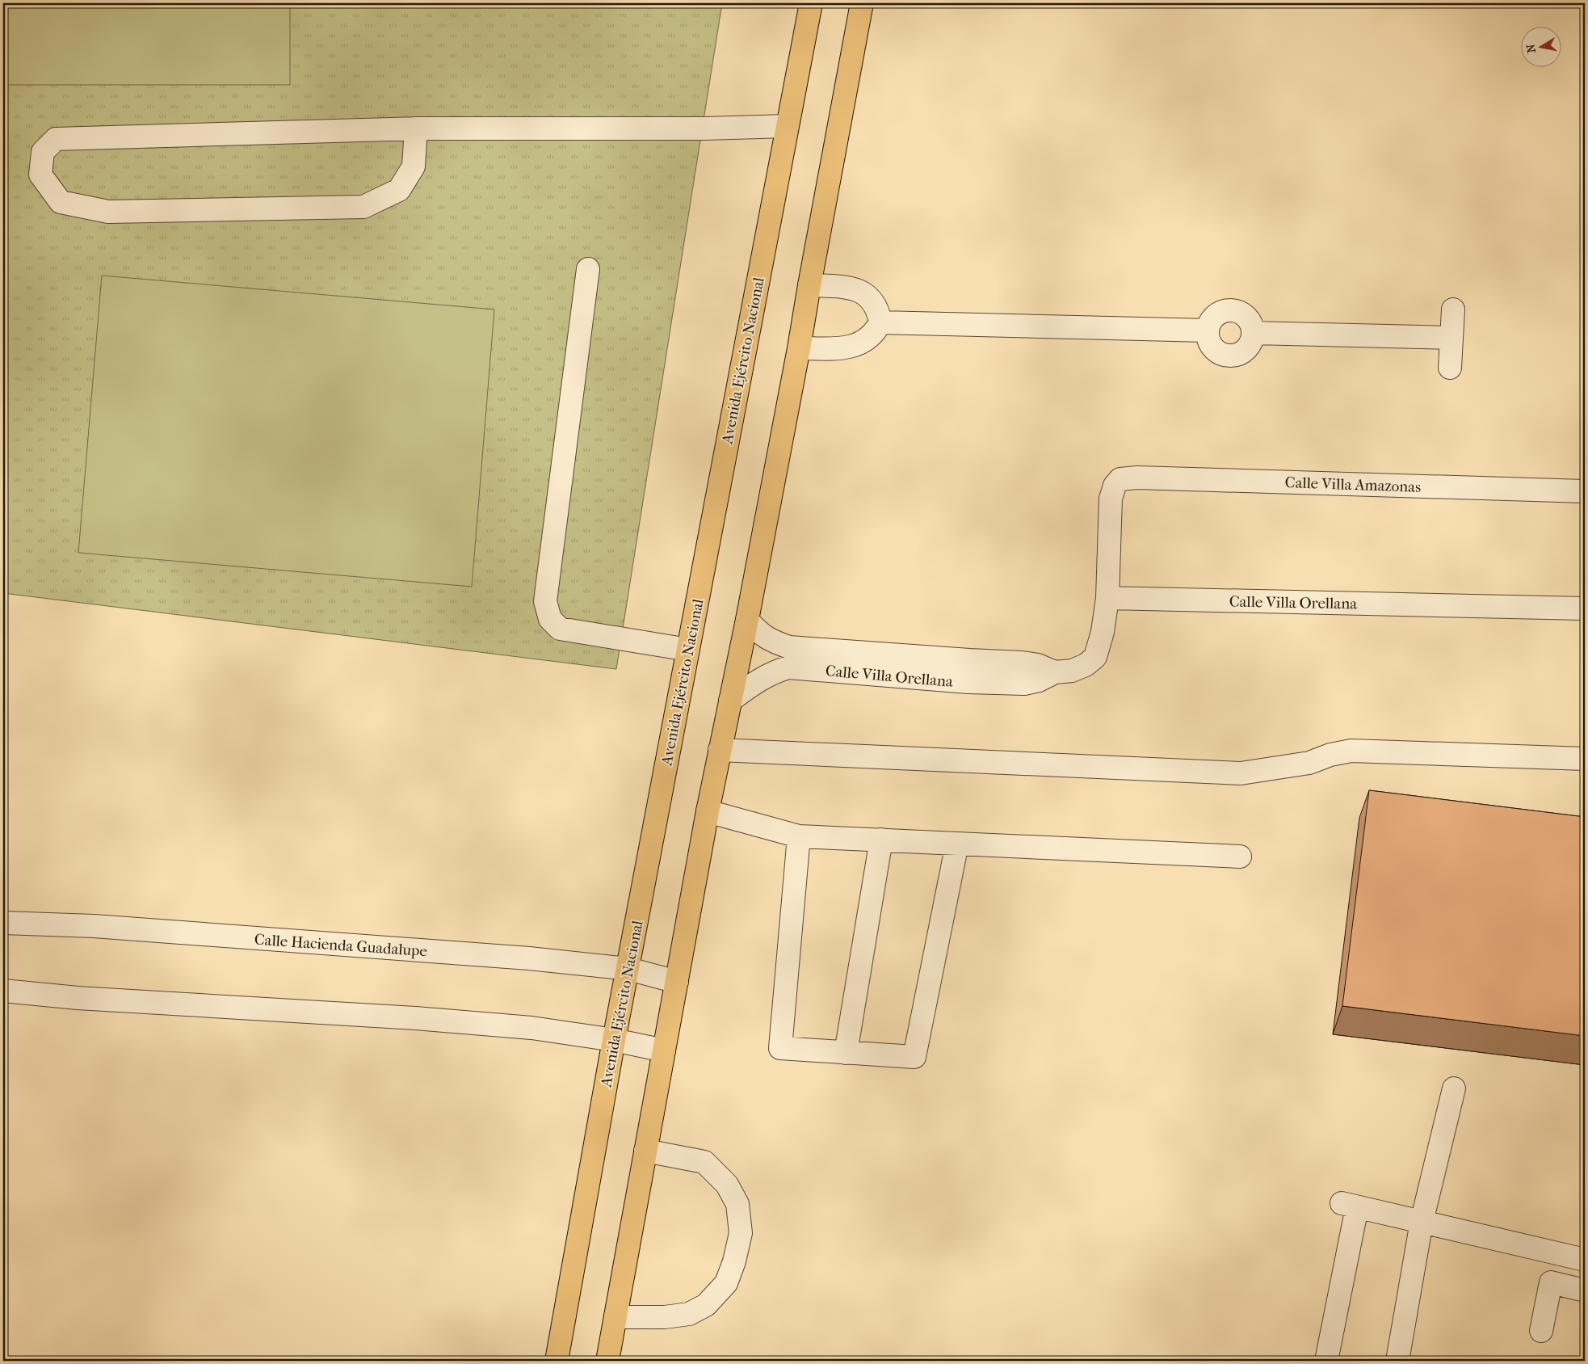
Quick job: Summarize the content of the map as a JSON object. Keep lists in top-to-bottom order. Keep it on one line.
{"streets":{"main road":["Avenida Ejército Nacional"],"street":["Calle Villa Amazonas","Calle Villa Orellana","Calle Hacienda Guadalupe"]},"crossings":[["Avenida Ejército Nacional","Calle Hacienda Guadalupe"],["Calle Villa Amazonas","Calle Villa Orellana"]],"north":"left"}
